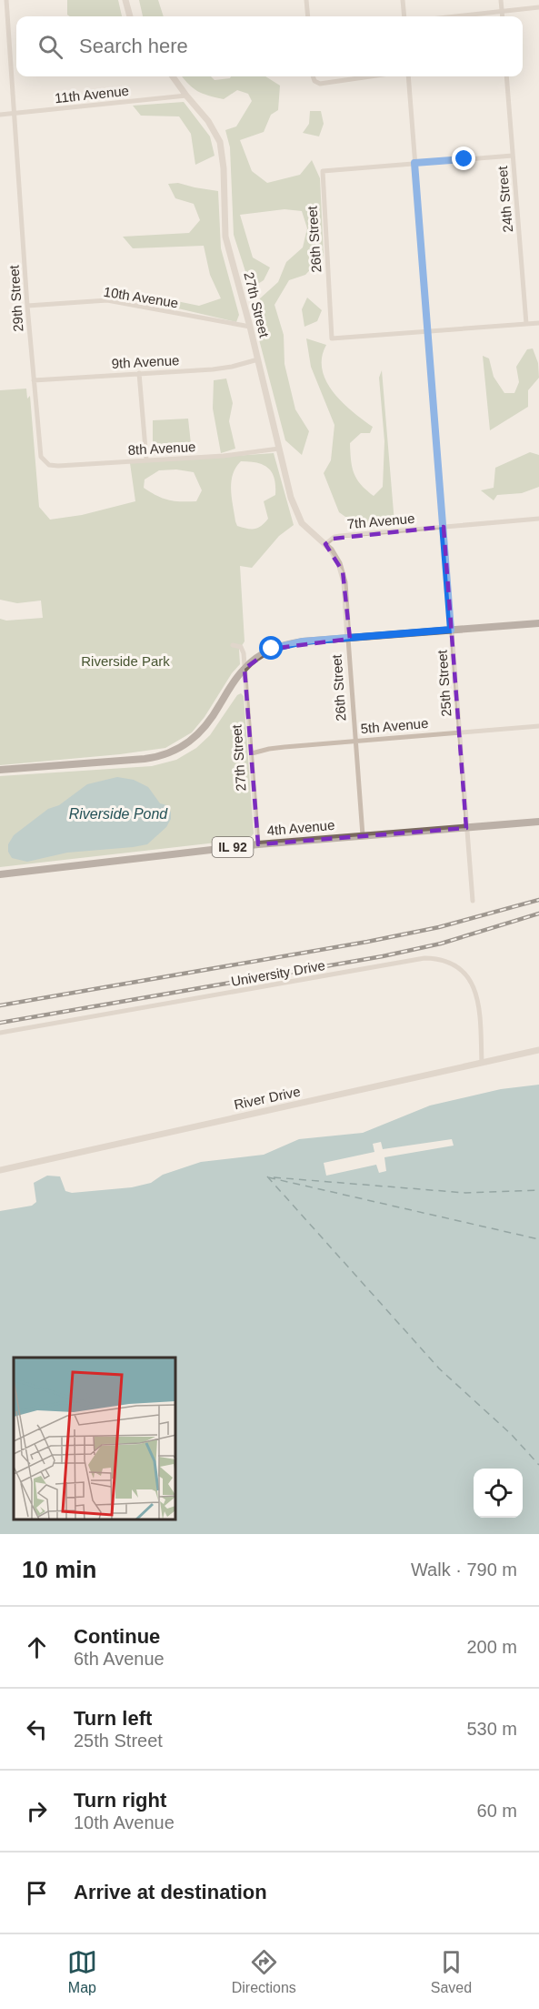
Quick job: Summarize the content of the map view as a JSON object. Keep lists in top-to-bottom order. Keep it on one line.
{"streets":{"main road":["4th Avenue","IL 92"],"street":["11th Avenue","24th Street","26th Street","10th Avenue","29th Street","27th Street","9th Avenue","8th Avenue","7th Avenue","25th Street","5th Avenue","University Drive","River Drive"]},"crossings":[["11th Avenue","29th Street"],["11th Avenue","27th Street"],["26th Street","27th Street"],["26th Street","7th Avenue"],["26th Street","25th Street"],["26th Street","5th Avenue"],["26th Street","4th Avenue"],["10th Avenue","29th Street"],["10th Avenue","27th Street"],["29th Street","9th Avenue"],["29th Street","8th Avenue"],["27th Street","9th Avenue"],["27th Street","8th Avenue"],["27th Street","7th Avenue"],["27th Street","5th Avenue"],["27th Street","4th Avenue"],["7th Avenue","25th Street"],["25th Street","5th Avenue"],["25th Street","4th Avenue"],["University Drive","River Drive"]],"water":["Riverside Pond"],"parks":["Riverside Park"],"page":{"search":"Search here","heading":["10 min","Walk · 790 m"],"list":[["Continue","6th Avenue","200 m"],["Turn left","25th Street","530 m"],["Turn right","10th Avenue","60 m"],"Arrive at destination"],"nav":["Map","Directions","Saved"]}}
